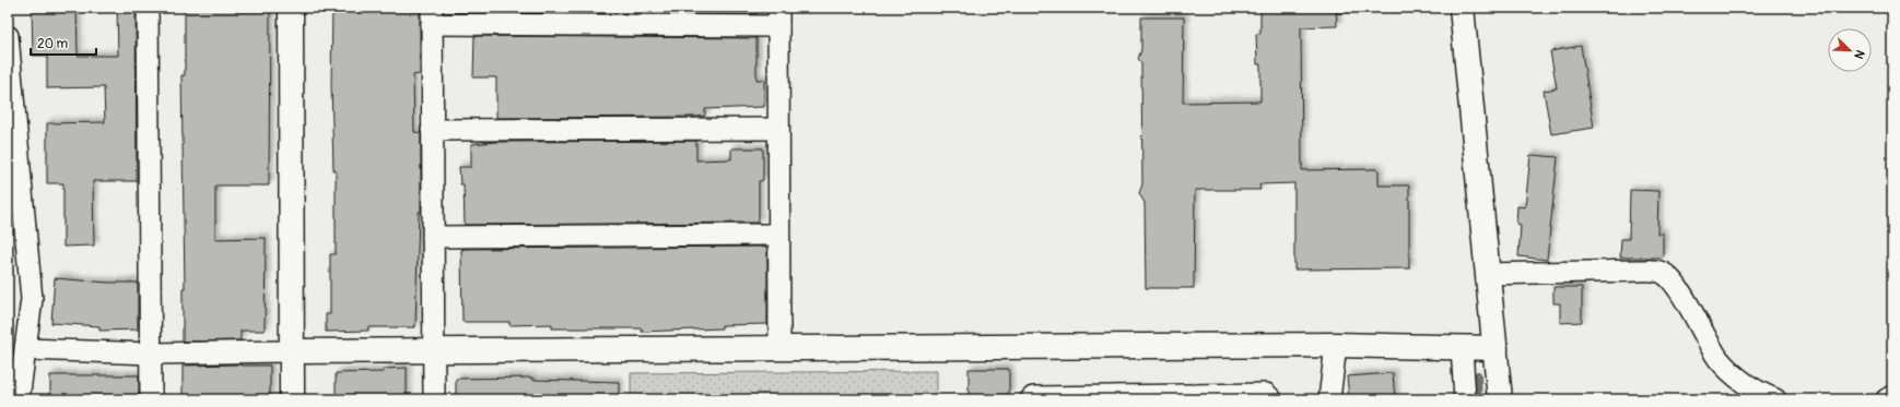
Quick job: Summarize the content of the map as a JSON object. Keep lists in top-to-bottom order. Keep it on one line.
{"scale_bar":"20 m","north":"bottom right"}
